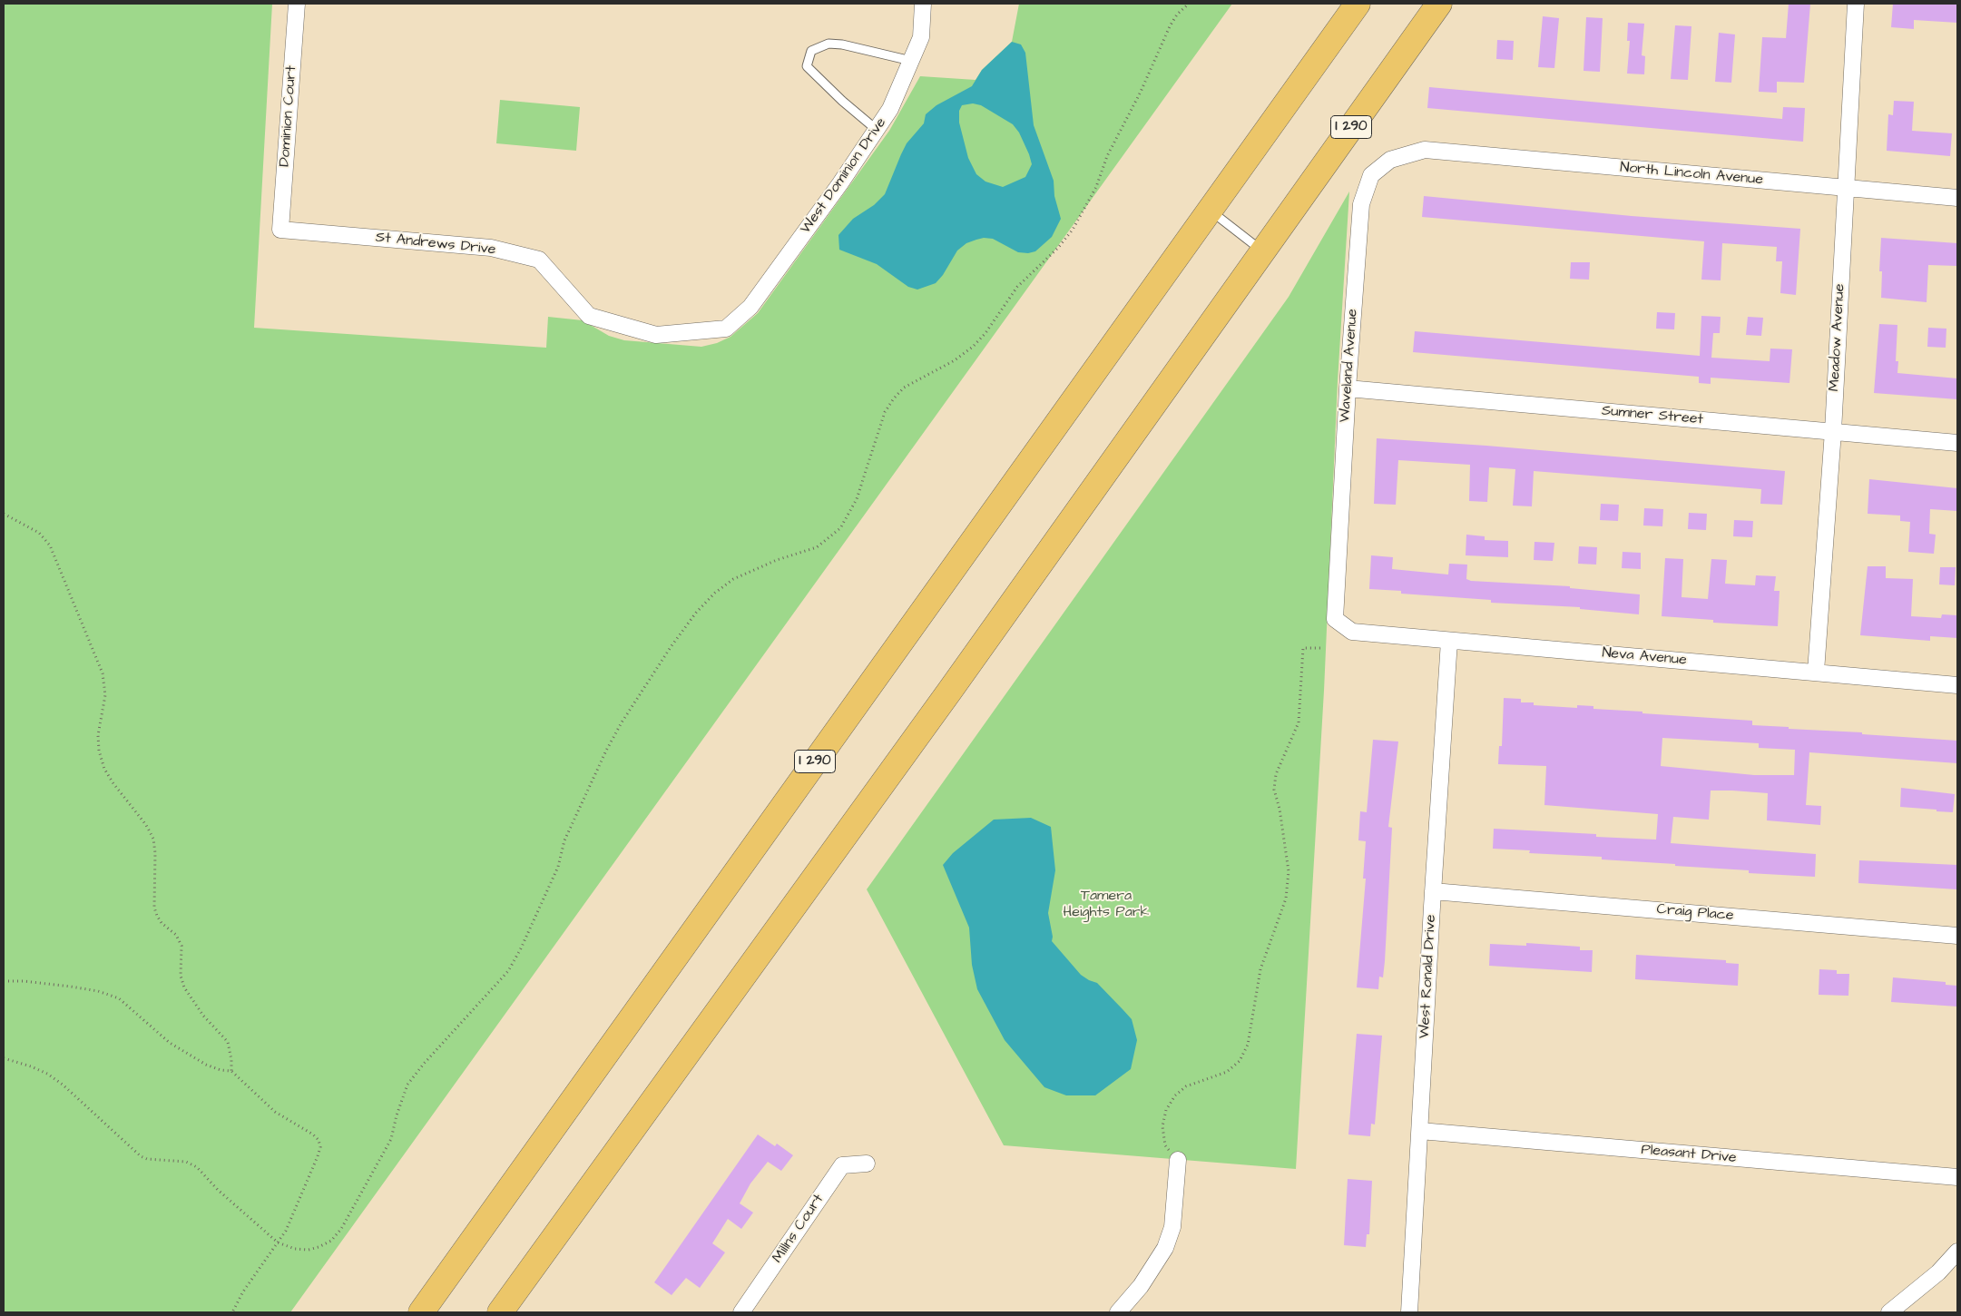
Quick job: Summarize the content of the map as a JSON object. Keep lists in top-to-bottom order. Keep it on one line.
{"streets":{"highway":["I 290"],"street":["Dominion Court","North Lincoln Avenue","West Dominion Drive","St Andrews Drive","Meadow Avenue","Waveland Avenue","Sumner Street","Neva Avenue","Craig Place","West Ronald Drive","Pleasant Drive","Millns Court"]},"crossings":[["Dominion Court","St Andrews Drive"],["North Lincoln Avenue","Meadow Avenue"],["North Lincoln Avenue","Waveland Avenue"],["West Dominion Drive","St Andrews Drive"],["Meadow Avenue","Sumner Street"],["Meadow Avenue","Neva Avenue"],["Waveland Avenue","Sumner Street"],["Waveland Avenue","Neva Avenue"],["Neva Avenue","West Ronald Drive"],["Craig Place","West Ronald Drive"],["West Ronald Drive","Pleasant Drive"]],"parks":["Tamera Heights Park"]}
